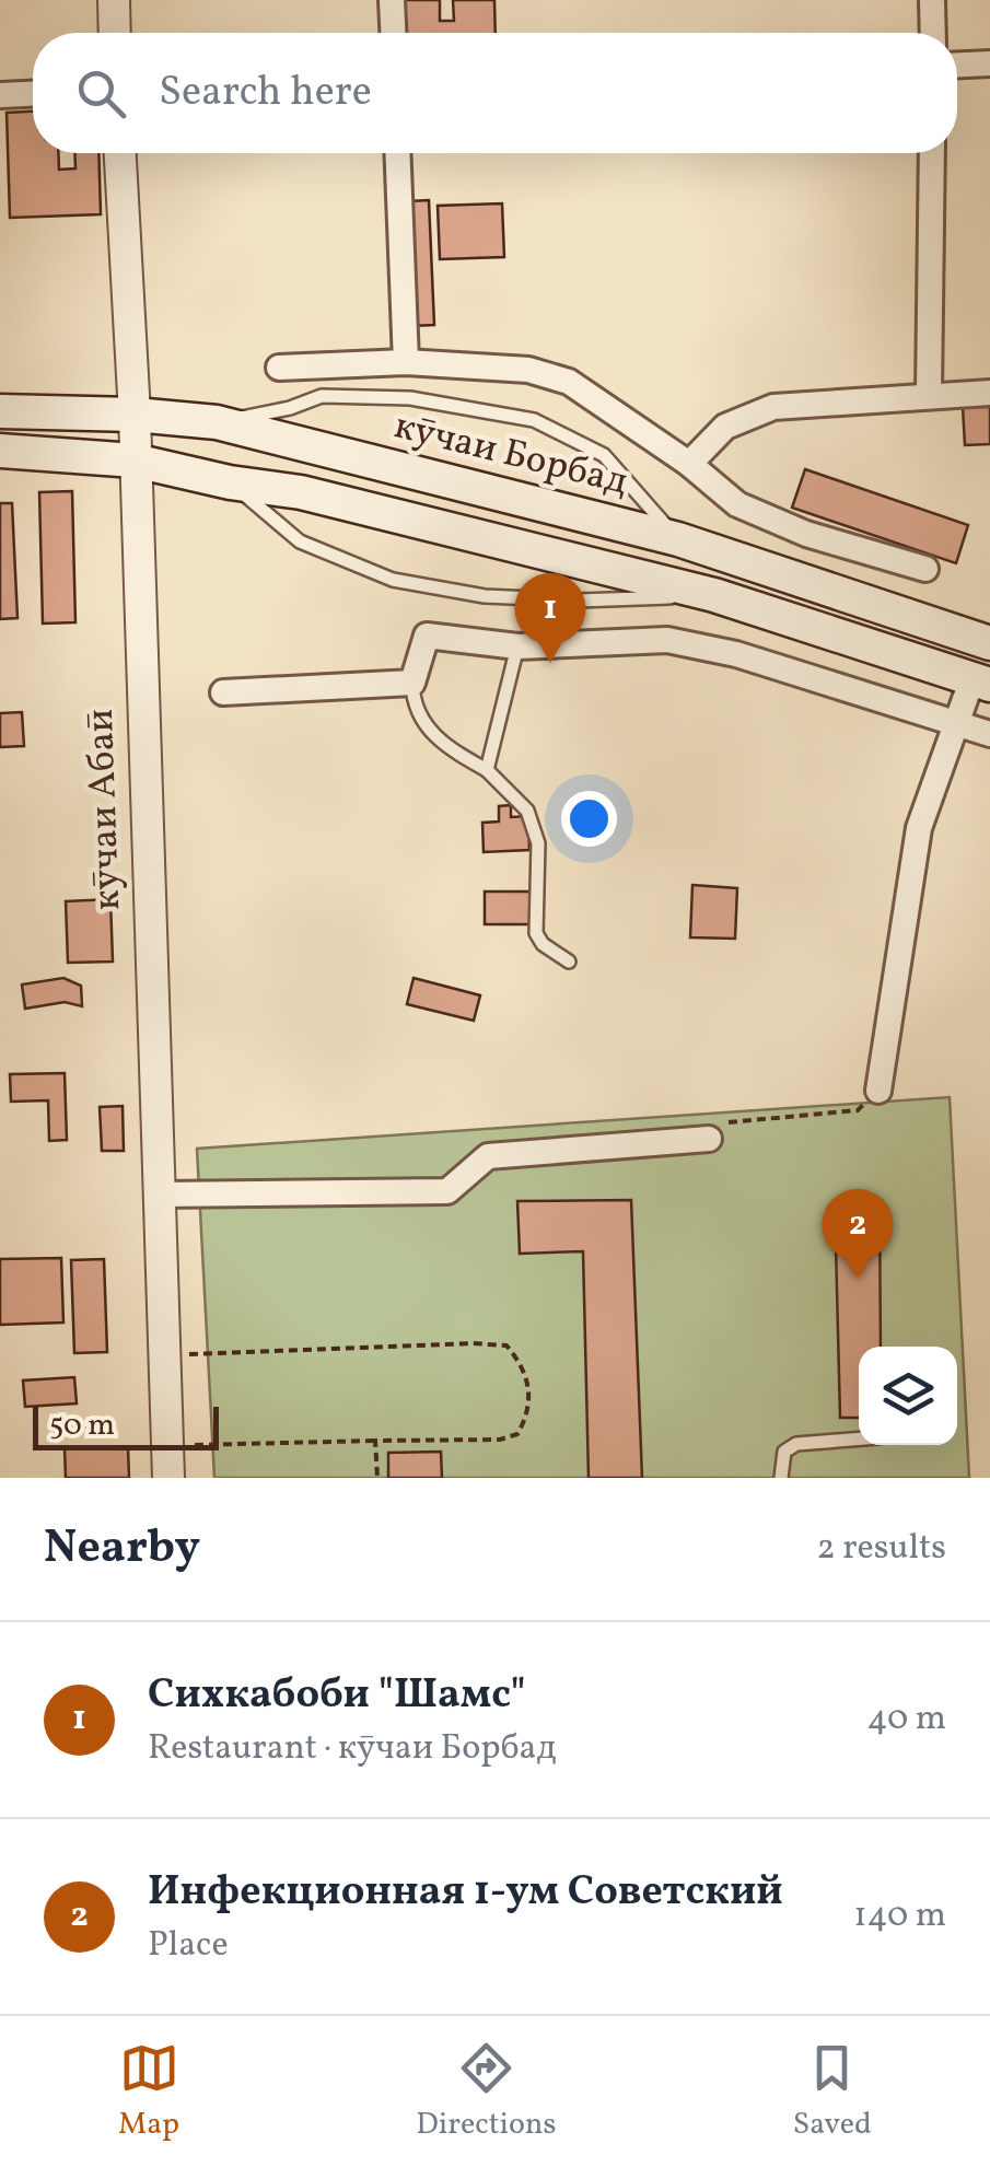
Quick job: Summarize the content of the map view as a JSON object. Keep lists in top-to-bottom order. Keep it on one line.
{"streets":{"main road":["кӯчаи Борбад"],"street":["кӯчаи Абаӣ"]},"crossings":[["кӯчаи Борбад","кӯчаи Абаӣ"]],"scale_bar":"50 m","page":{"search":"Search here","pins":["1","2"],"scale":"50 m","heading":["Nearby","2 results"],"list":[{"mark":"1","name":"Сихкабоби \"Шамс\"","note":"Restaurant · кӯчаи Борбад","value":"40 m"},{"mark":"2","name":"Инфекционная 1-ум Советский","note":"Place","value":"140 m"}],"nav":["Map","Directions","Saved"]}}
